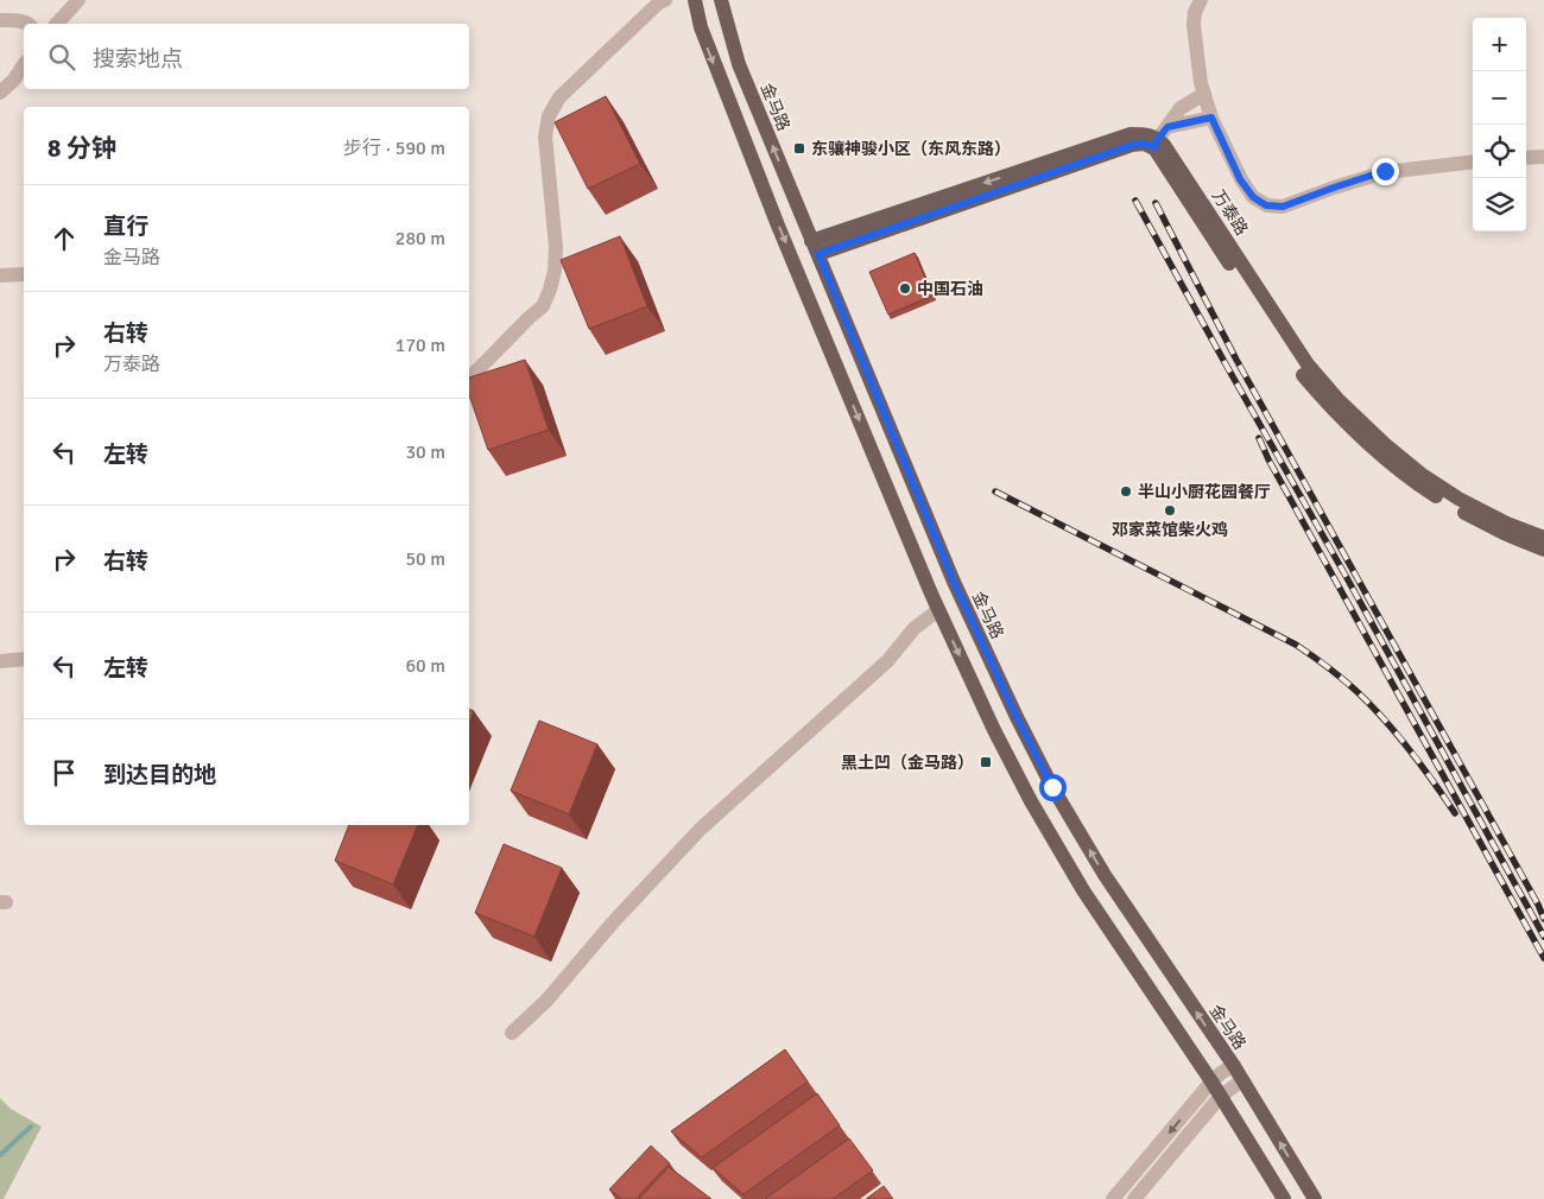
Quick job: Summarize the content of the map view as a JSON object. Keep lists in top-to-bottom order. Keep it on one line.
{"streets":{"main road":["金马路","万泰路"]},"places":{"transit":["东骧神骏小区（东风东路）","黑土凹（金马路）"],"other":["中国石油","半山小厨花园餐厅","邓家菜馆柴火鸡"]},"page":{"map_buttons":["+","−"],"search":"搜索地点","heading":["8 分钟","步行 · 590 m"],"list":[["直行","金马路","280 m"],["右转","万泰路","170 m"],["左转","30 m"],["右转","50 m"],["左转","60 m"],"到达目的地"]}}
